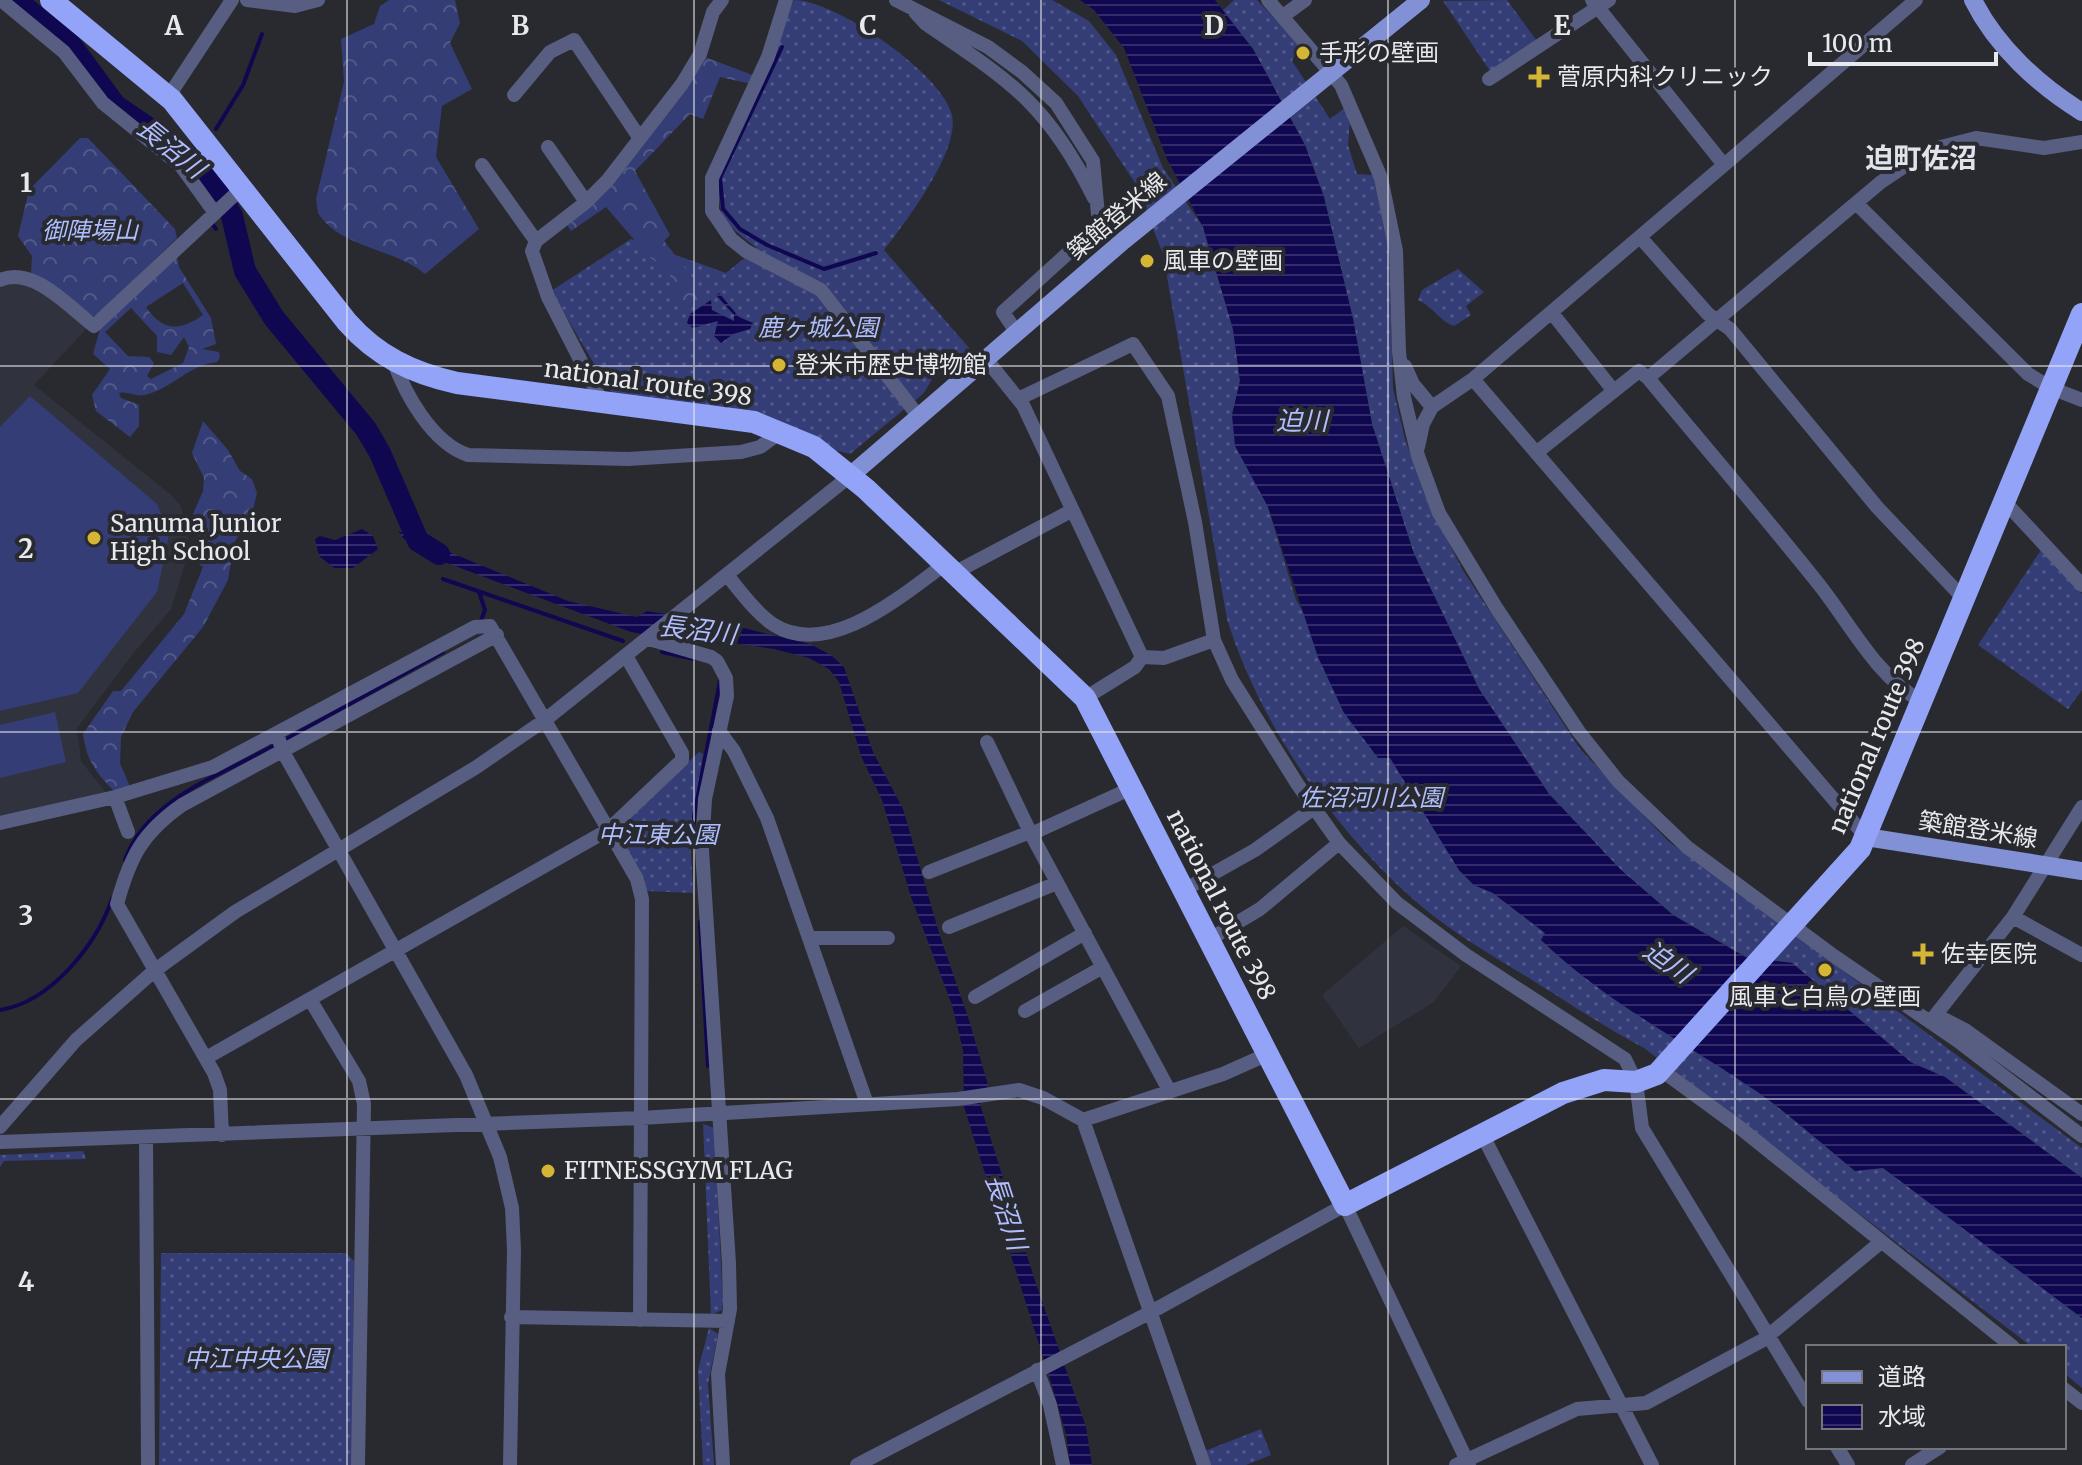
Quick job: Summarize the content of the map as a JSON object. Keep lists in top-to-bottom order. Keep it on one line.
{"streets":{"highway":["national route 398"],"main road":["築館登米線"]},"crossings":[["築館登米線","national route 398"]],"districts":["迫町佐沼"],"water":["長沼川","迫川"],"parks":["御陣場山","鹿ヶ城公園","佐沼河川公園","中江東公園","中江中央公園"],"places":{"other":["手形の壁画","風車の壁画","登米市歴史博物館","Sanuma Junior High School","風車と白鳥の壁画","FITNESSGYM FLAG"],"health":["菅原内科クリニック","佐幸医院"]},"legend":["道路","水域"],"scale_bar":"100 m","grid":{"columns":["A","B","C","D","E"],"rows":["1","2","3","4"]}}
